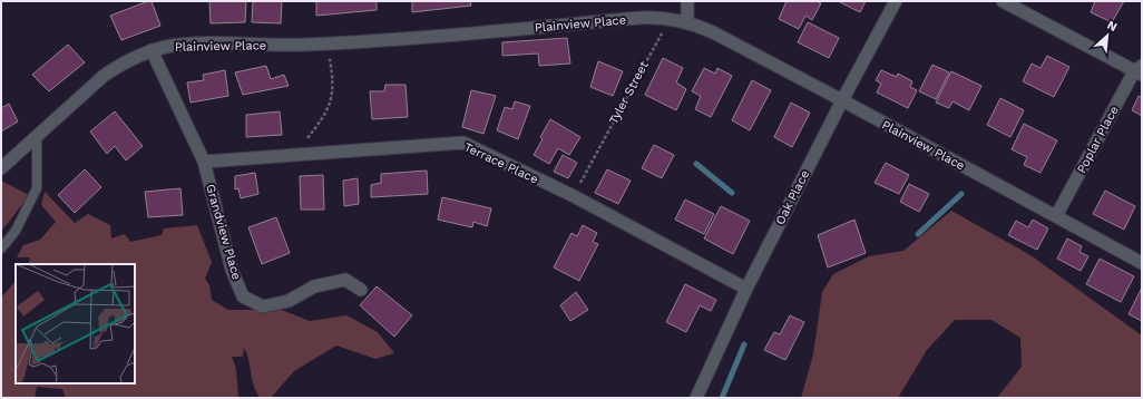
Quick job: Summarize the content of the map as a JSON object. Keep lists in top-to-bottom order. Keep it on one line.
{"streets":{"street":["Plainview Place","Poplar Place","Terrace Place","Oak Place","Grandview Place"],"path":["Tyler Street"]},"crossings":[["Plainview Place","Tyler Street"],["Plainview Place","Poplar Place"],["Plainview Place","Oak Place"],["Plainview Place","Grandview Place"],["Tyler Street","Terrace Place"],["Terrace Place","Oak Place"],["Terrace Place","Grandview Place"]],"north":"top right"}
